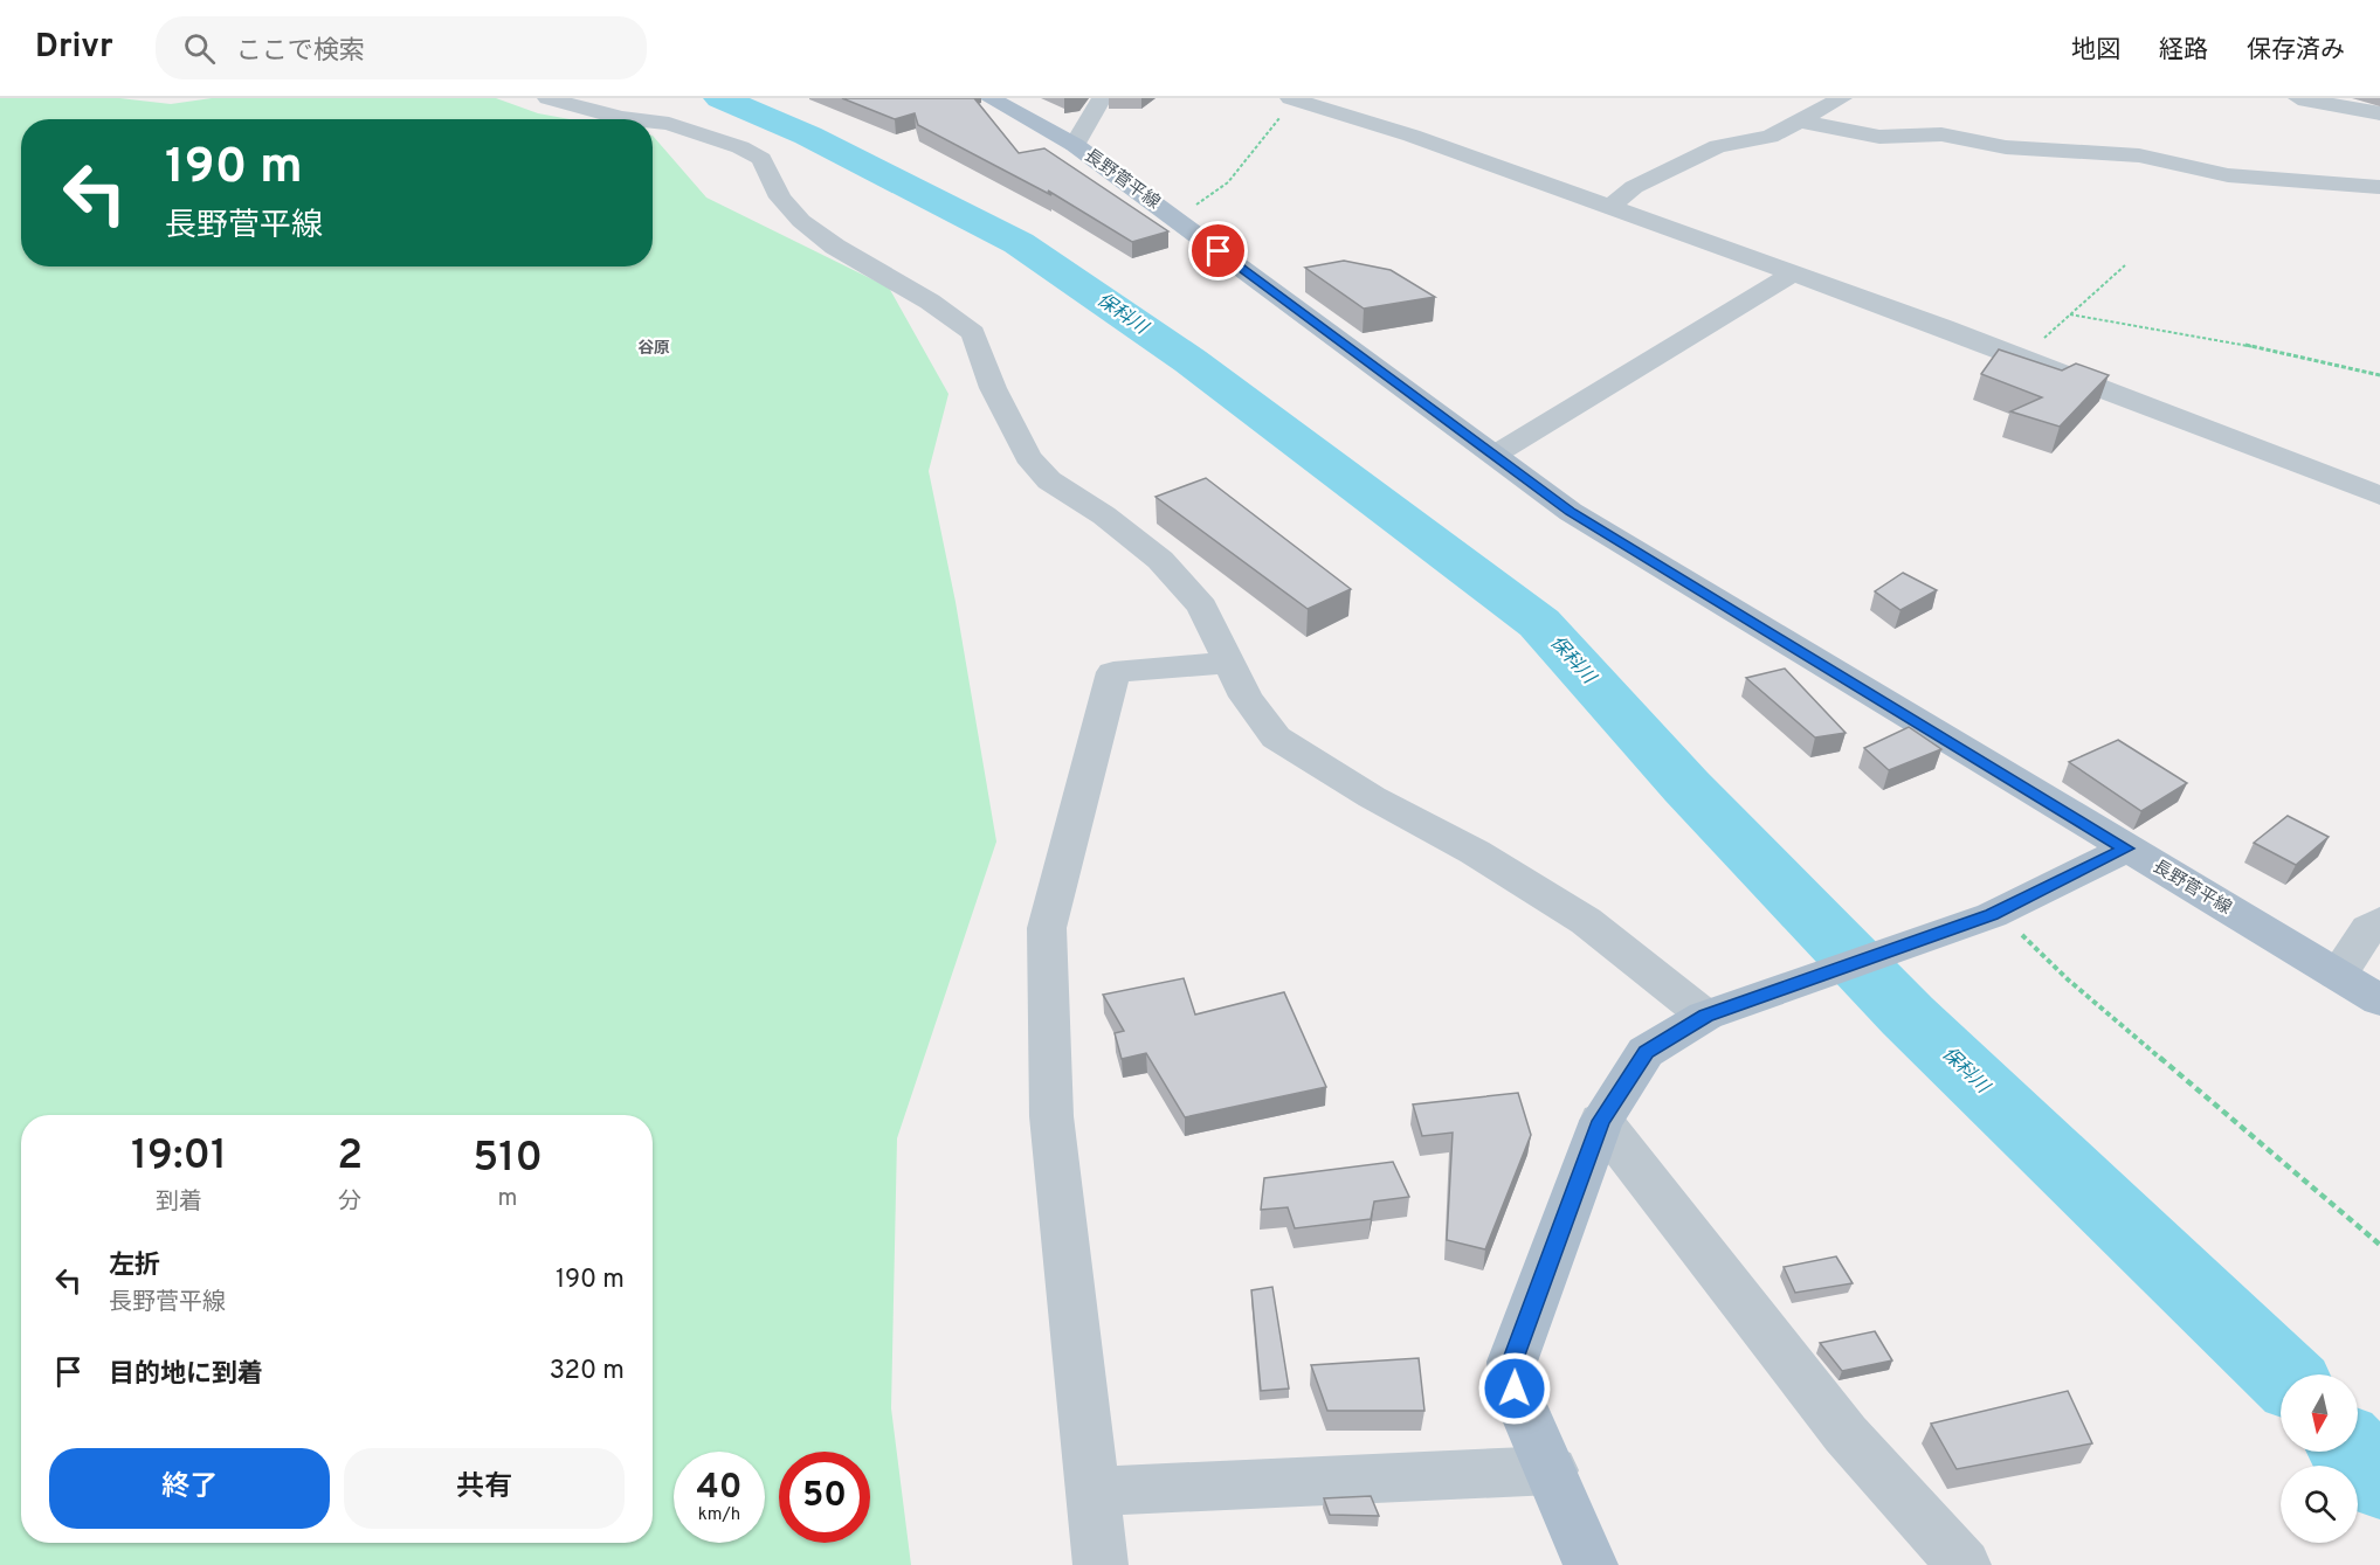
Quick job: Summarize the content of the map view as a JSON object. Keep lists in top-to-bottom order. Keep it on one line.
{"streets":{"main road":["長野菅平線"]},"districts":["谷原"],"water":["保科川"],"north":"bottom","page":{"header":"Drivr","search":"ここで検索","nav":["地図","経路","保存済み"],"turn":["190 m","長野菅平線"],"eta":["19:01","到着","2","分","510","m"],"list":[{"name":"左折","note":"長野菅平線","value":"190 m"},{"name":"目的地に到着","value":"320 m"}],"buttons":["終了","共有"],"speed":"40 km/h","limit":"50"}}
